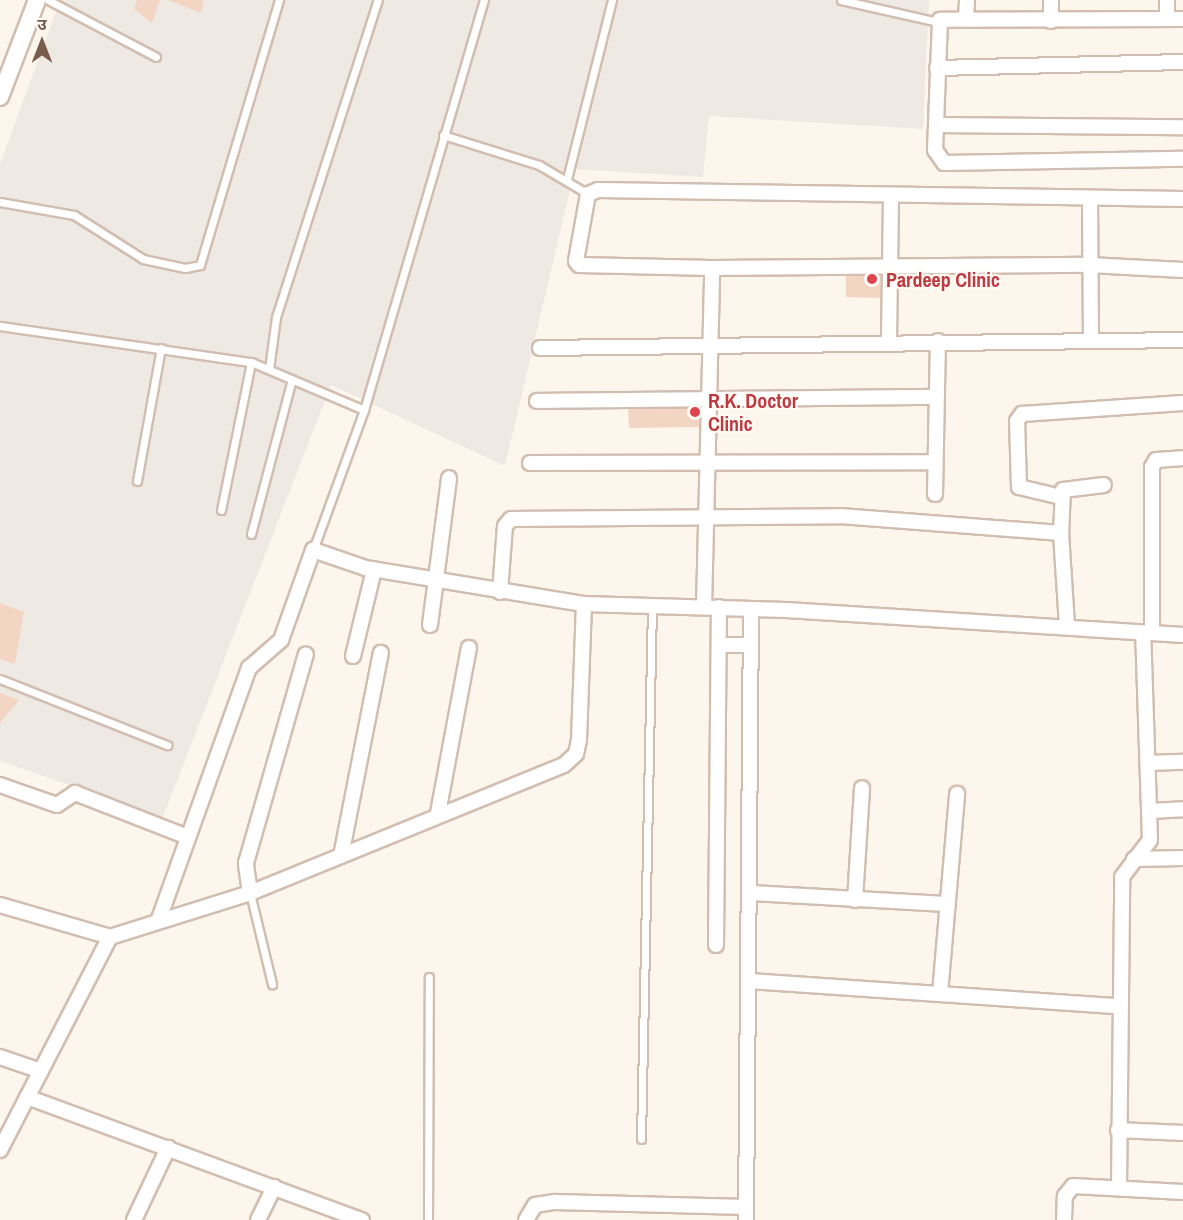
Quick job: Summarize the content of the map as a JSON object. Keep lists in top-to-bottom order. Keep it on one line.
{"places":["Pardeep Clinic","R.K. Doctor Clinic"],"north":"top"}
